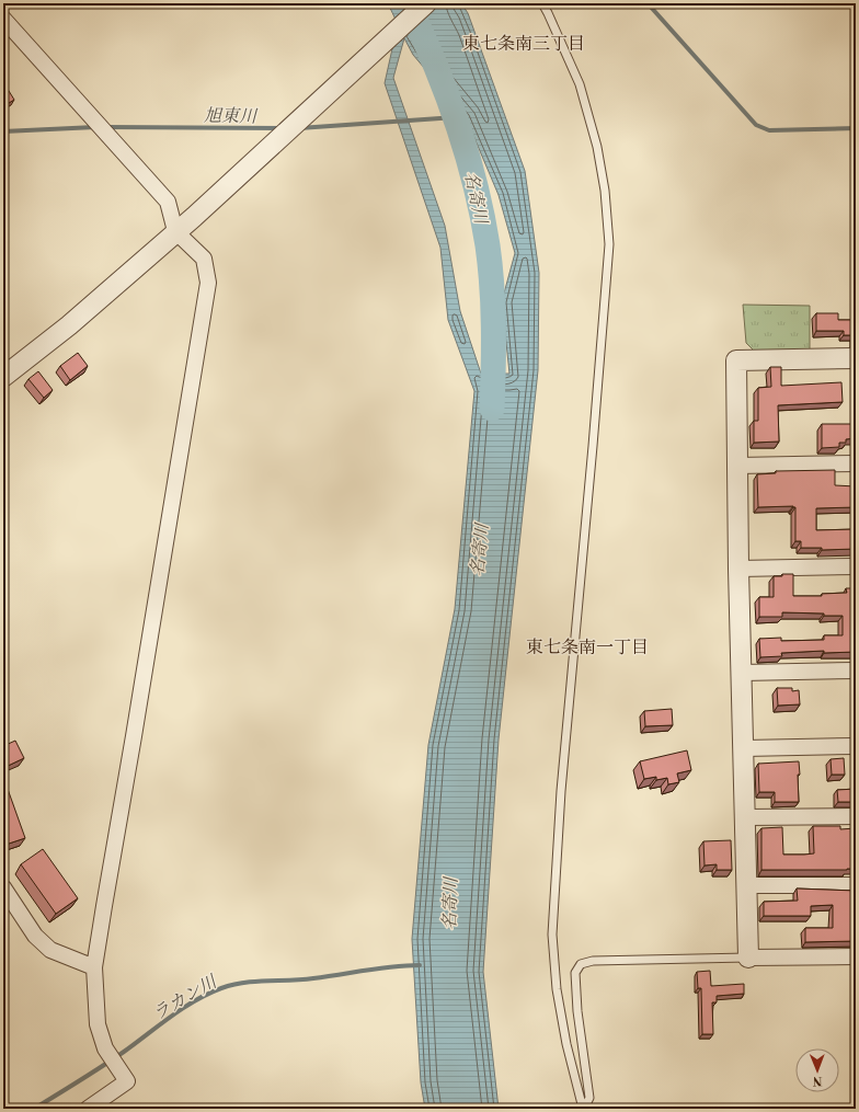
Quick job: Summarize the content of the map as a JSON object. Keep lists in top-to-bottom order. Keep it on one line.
{"districts":["東七条南三丁目","東七条南一丁目"],"water":["旭東川","名寄川","ラカン川"],"north":"bottom"}
